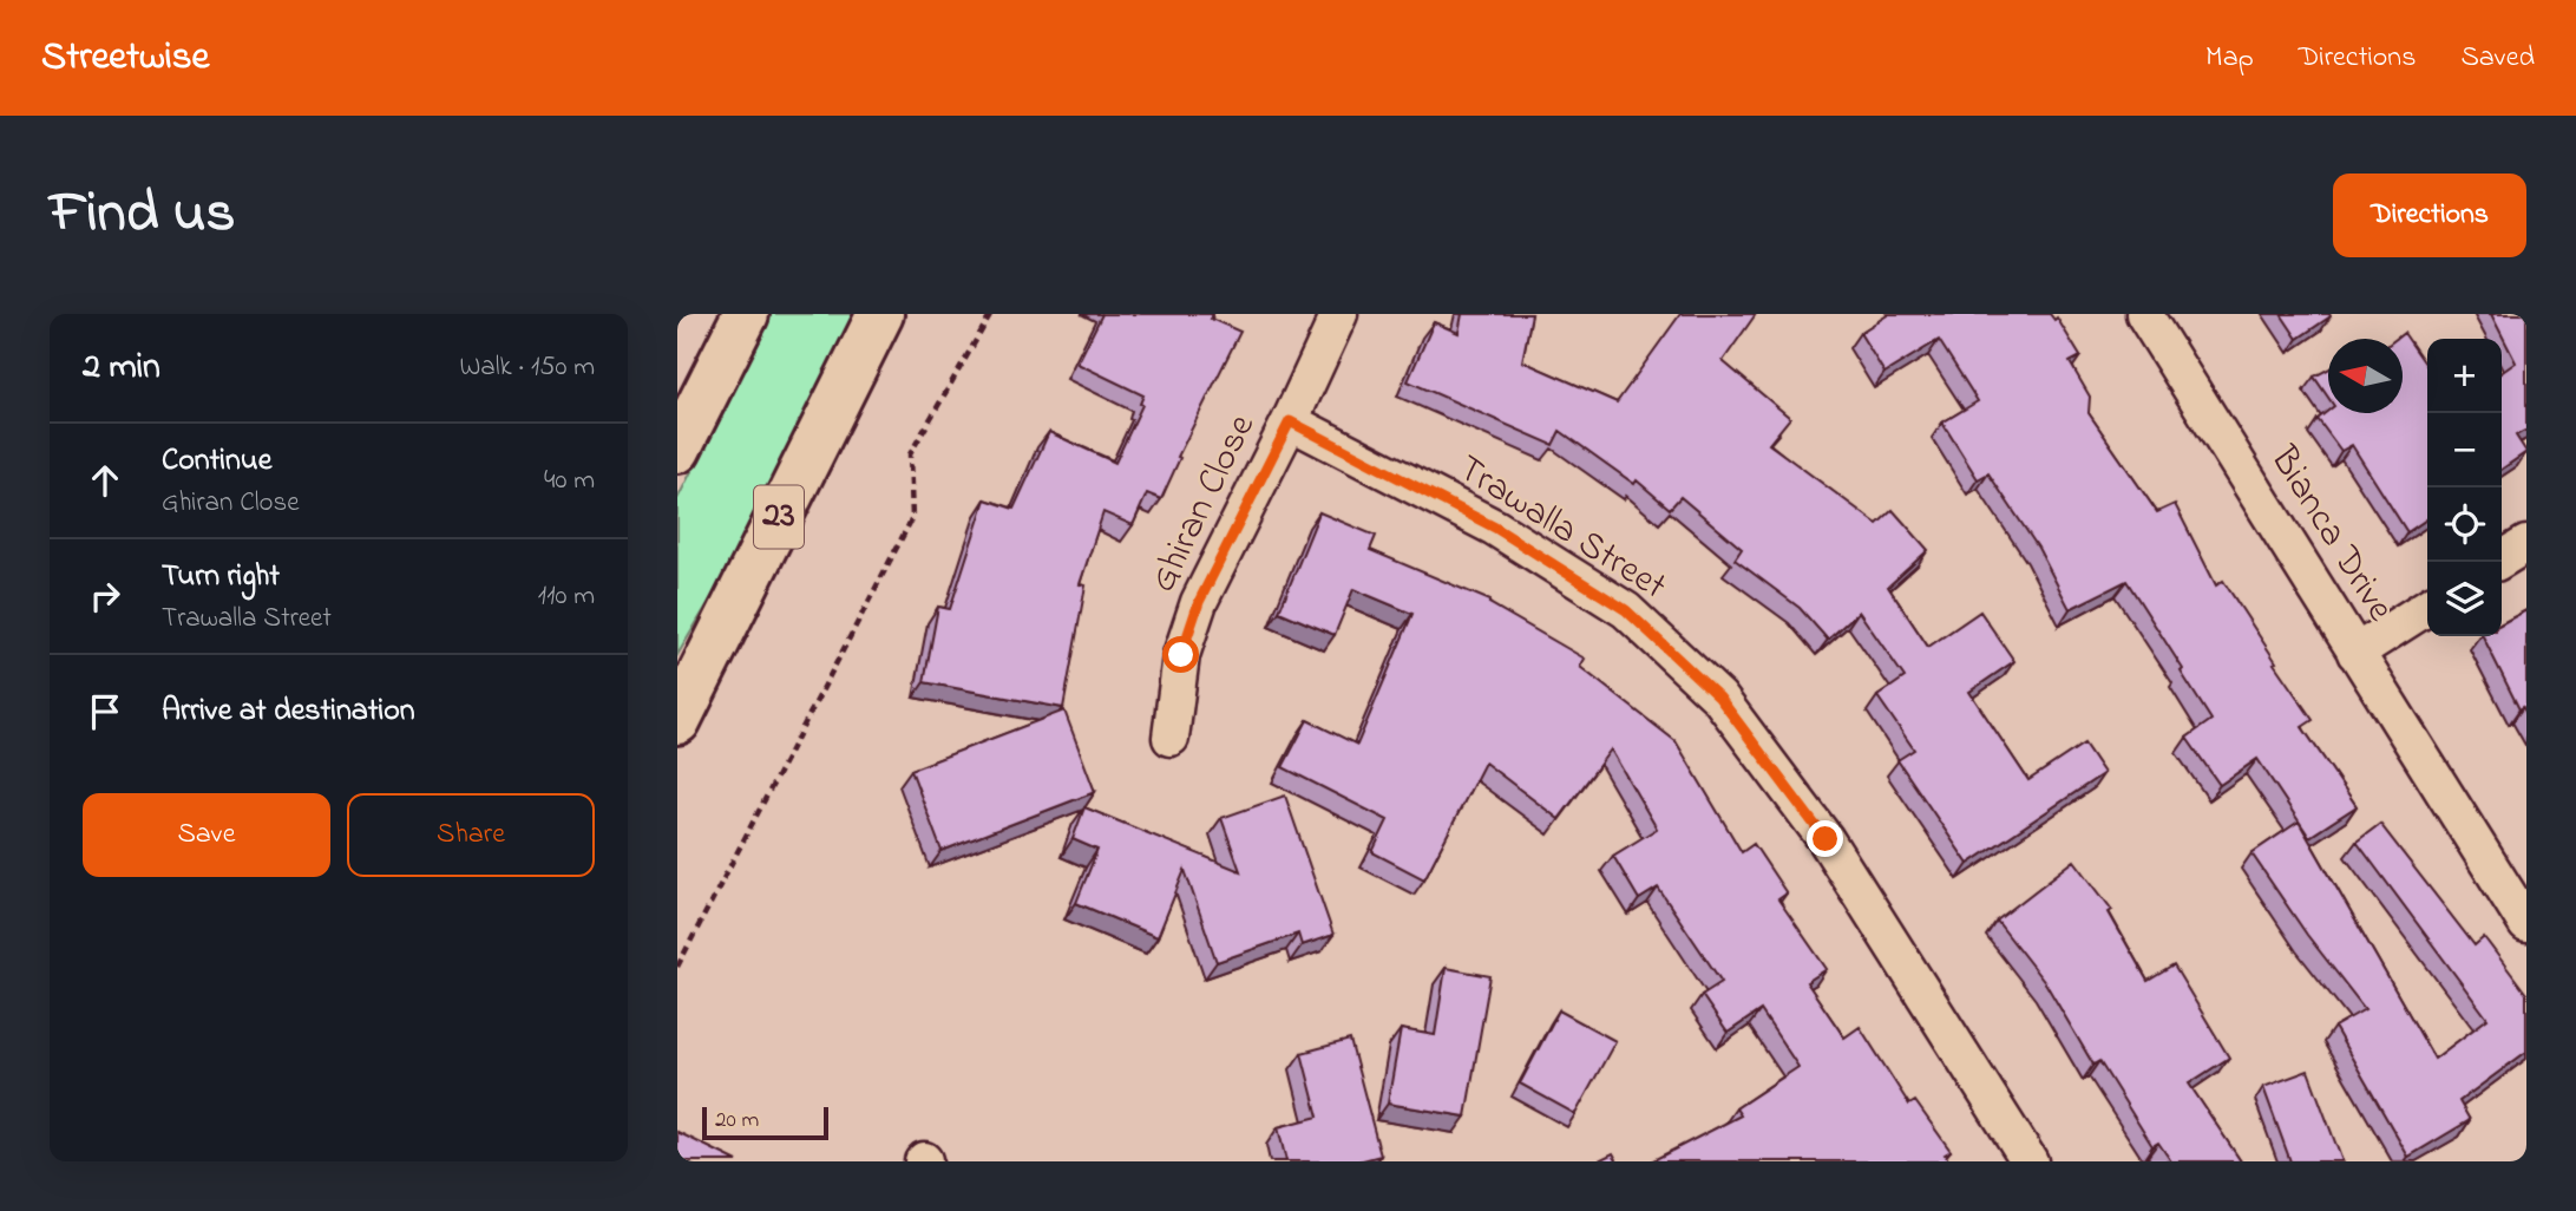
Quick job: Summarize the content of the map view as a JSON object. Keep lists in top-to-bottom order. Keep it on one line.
{"streets":{"main road":["23"],"street":["Ghiran Close","Trawalla Street","Bianca Drive"]},"crossings":[["Ghiran Close","Trawalla Street"]],"scale_bar":"20 m","north":"left","page":{"header":"Streetwise","nav":["Map","Directions","Saved"],"title":"Find us","buttons":["Directions",["Save","Share"]],"heading":["2 min","Walk · 150 m"],"map_buttons":["+","−"],"list":[["Continue","Ghiran Close","40 m"],["Turn right","Trawalla Street","110 m"],"Arrive at destination"],"scale":"20 m"}}
